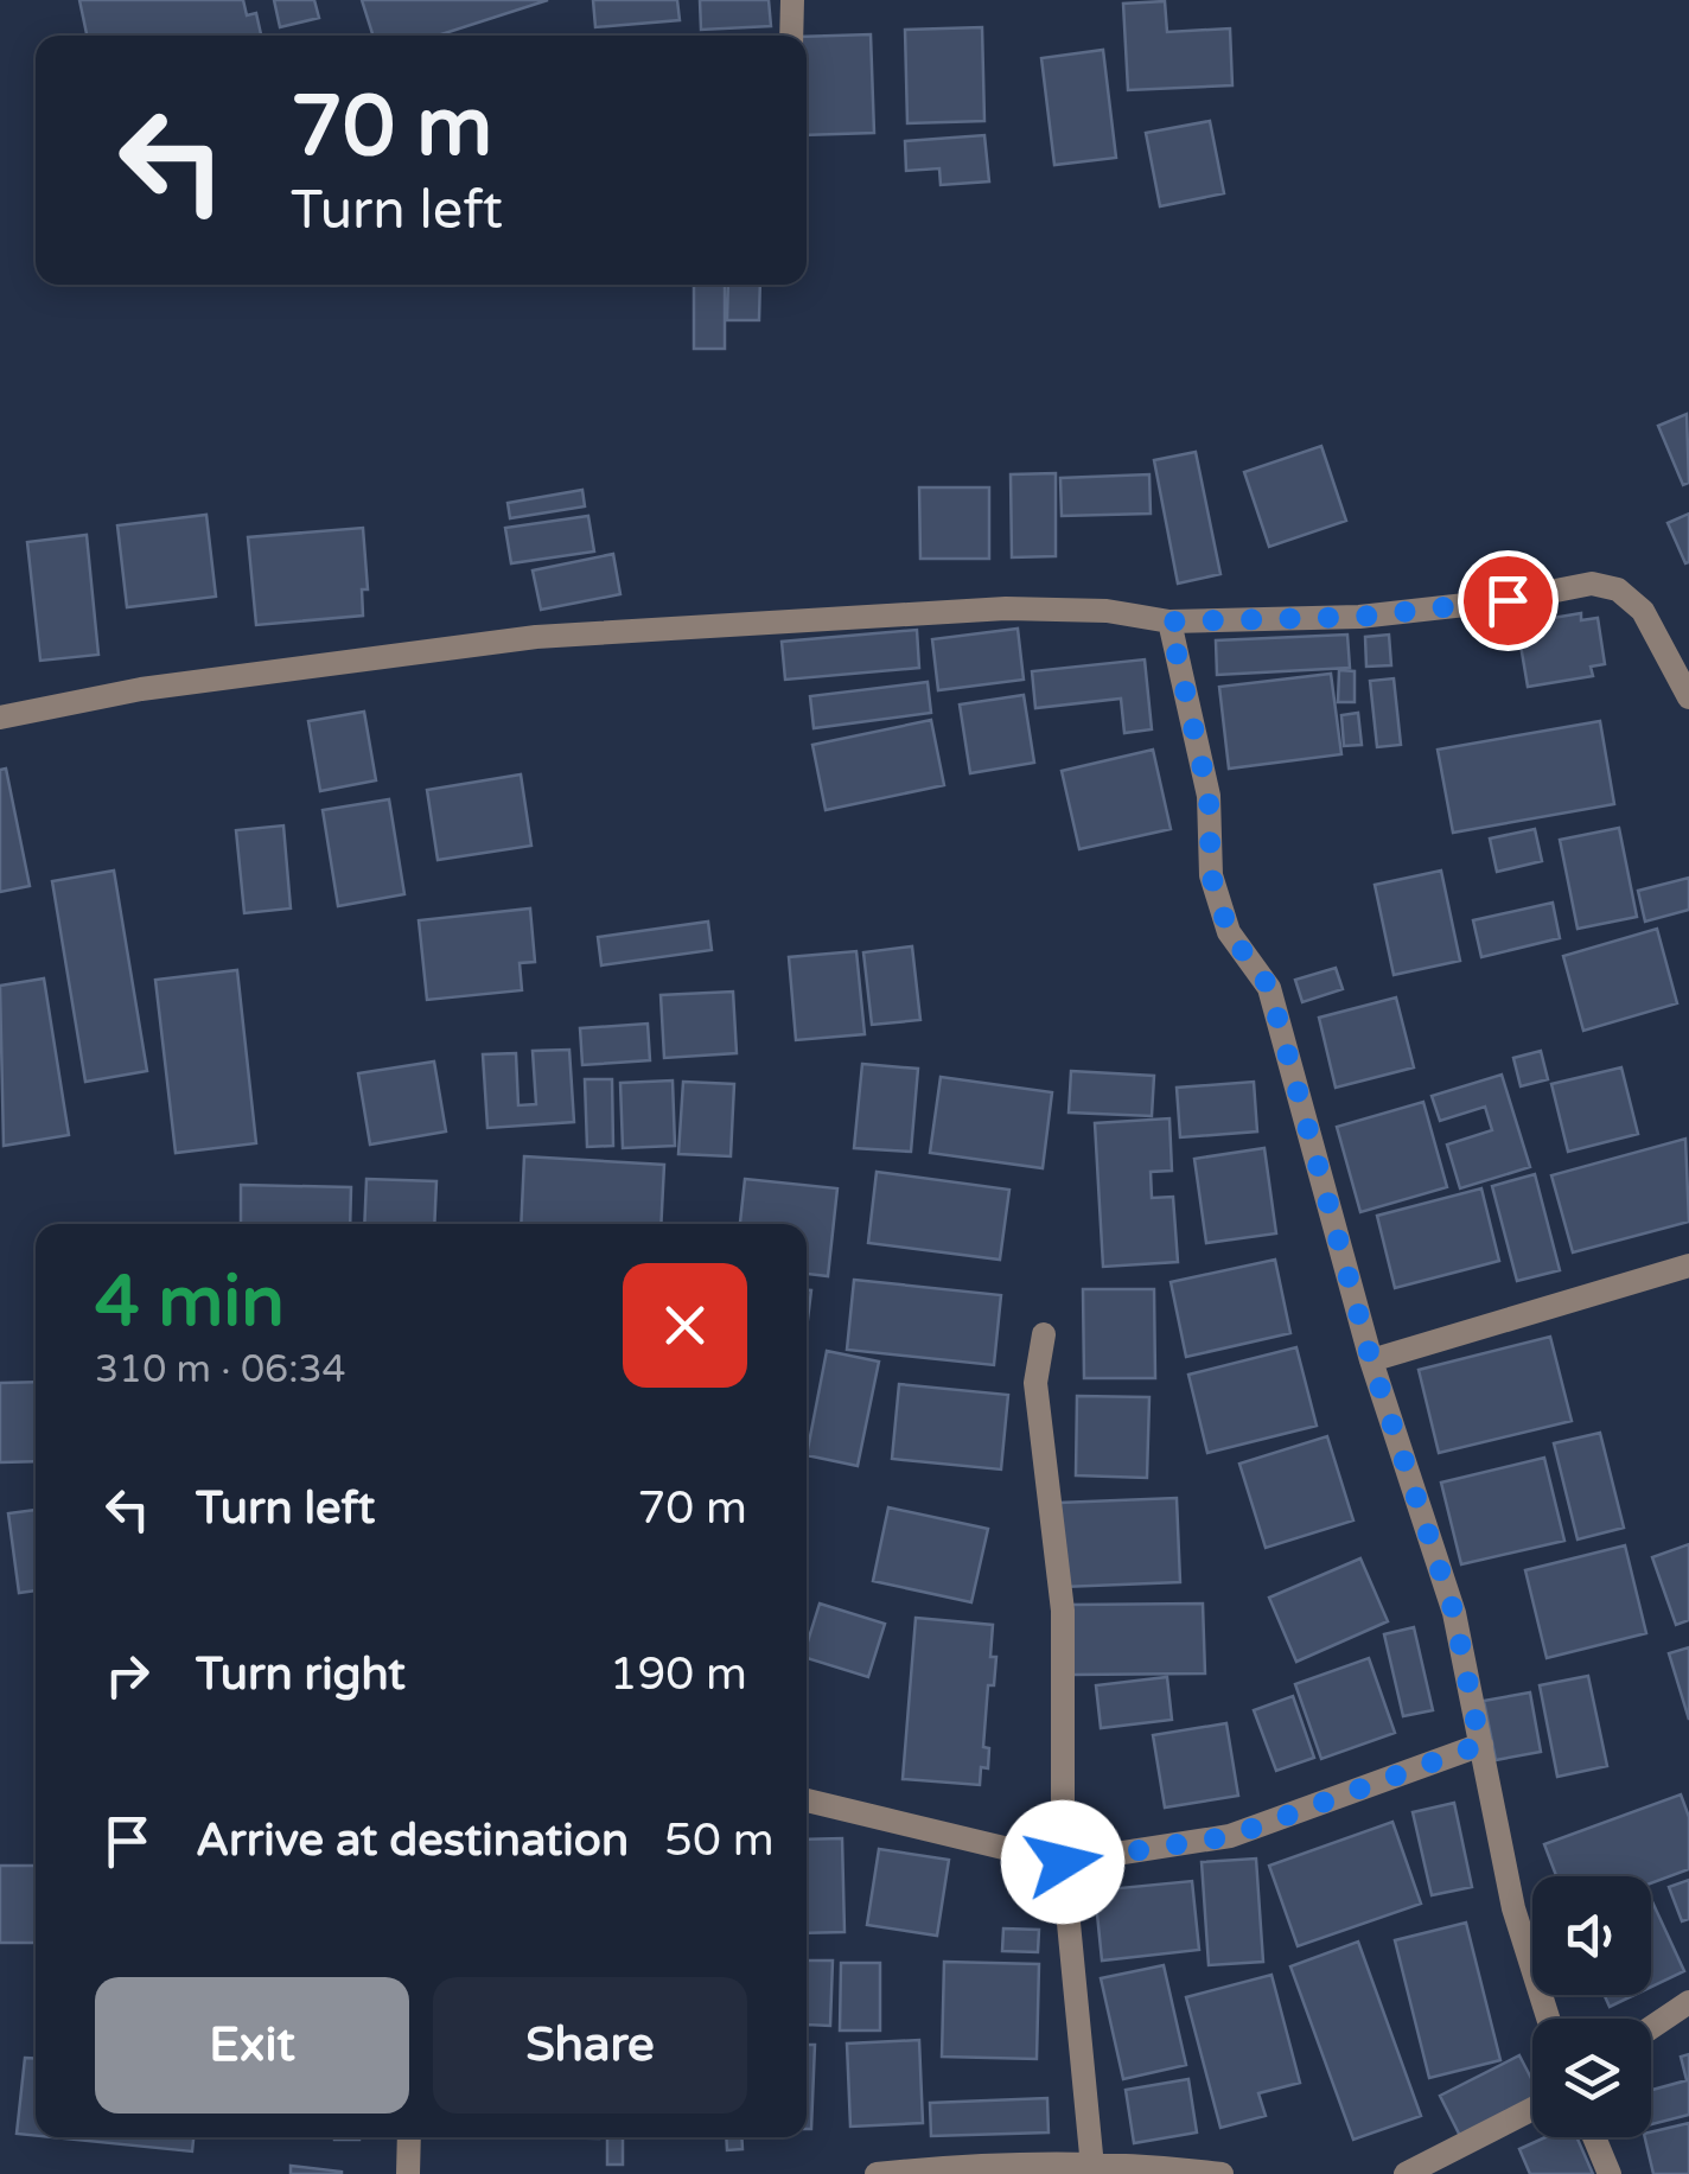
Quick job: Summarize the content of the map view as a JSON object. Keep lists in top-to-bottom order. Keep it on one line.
{"page":{"turn":["70 m","Turn left"],"heading":["4 min","310 m · 06:34"],"list":[{"name":"Turn left","value":"70 m"},{"name":"Turn right","value":"190 m"},{"name":"Arrive at destination","value":"50 m"}],"buttons":["Exit","Share"]}}
